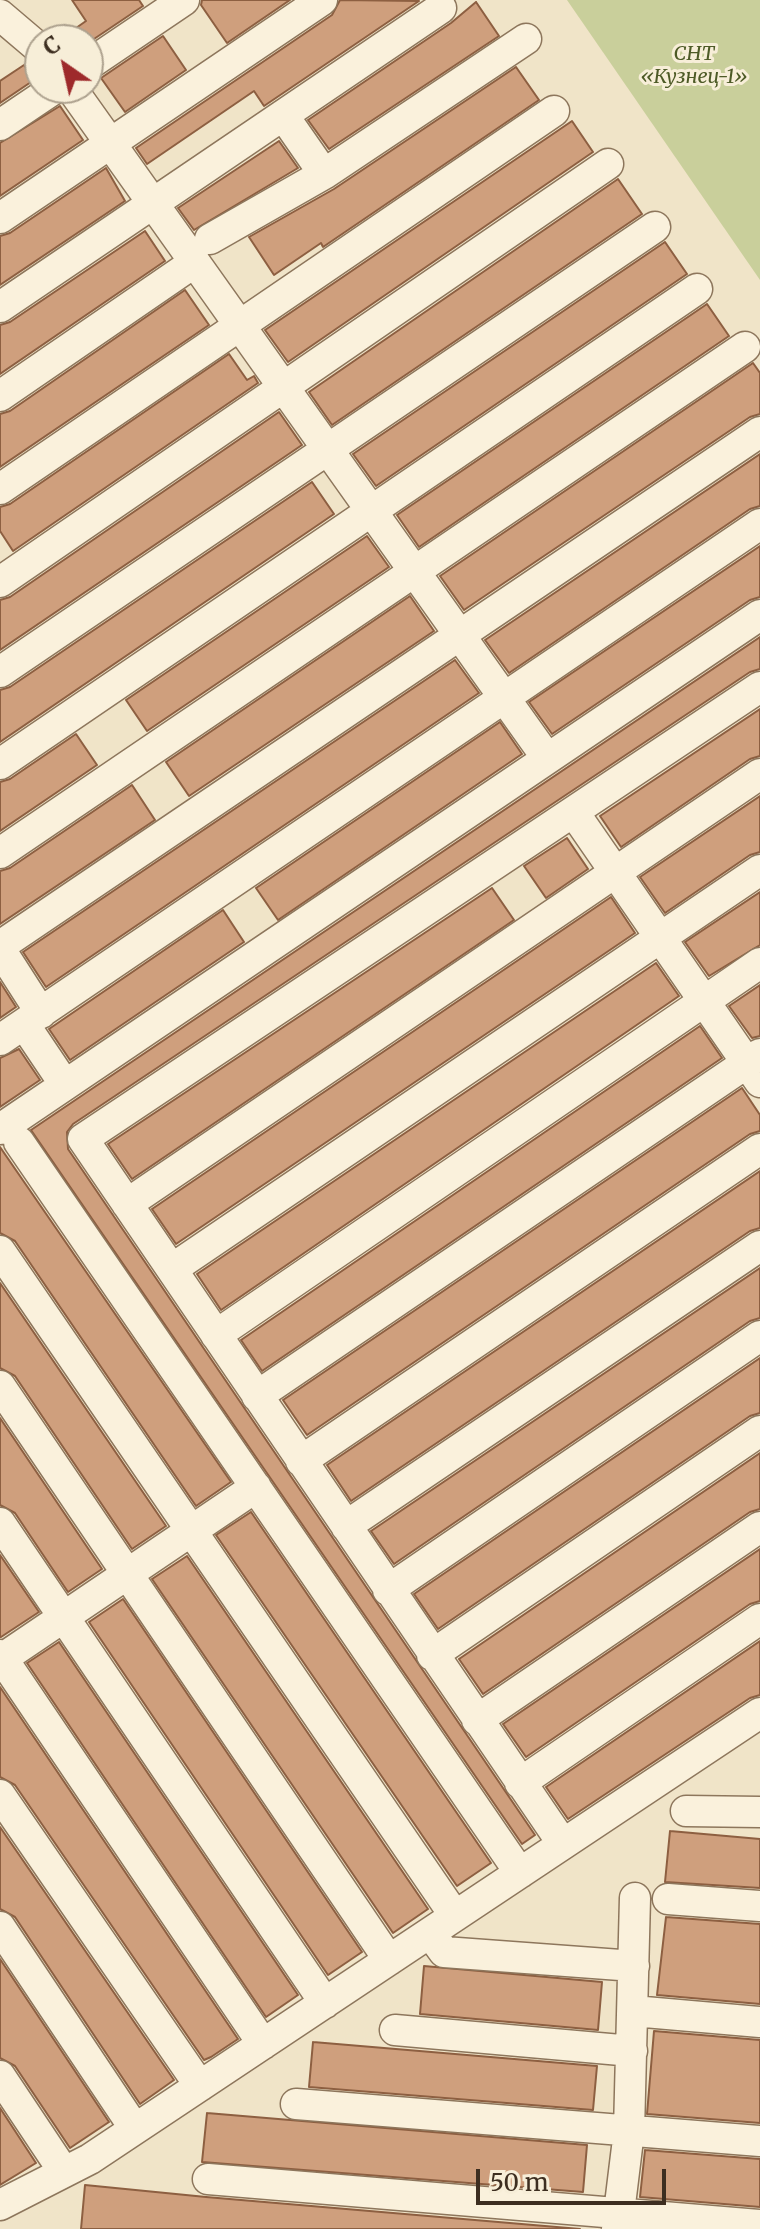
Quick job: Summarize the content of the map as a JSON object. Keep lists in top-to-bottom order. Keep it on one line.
{"parks":["СНТ «Кузнец-1»"],"scale_bar":"50 m","north":"top left"}
